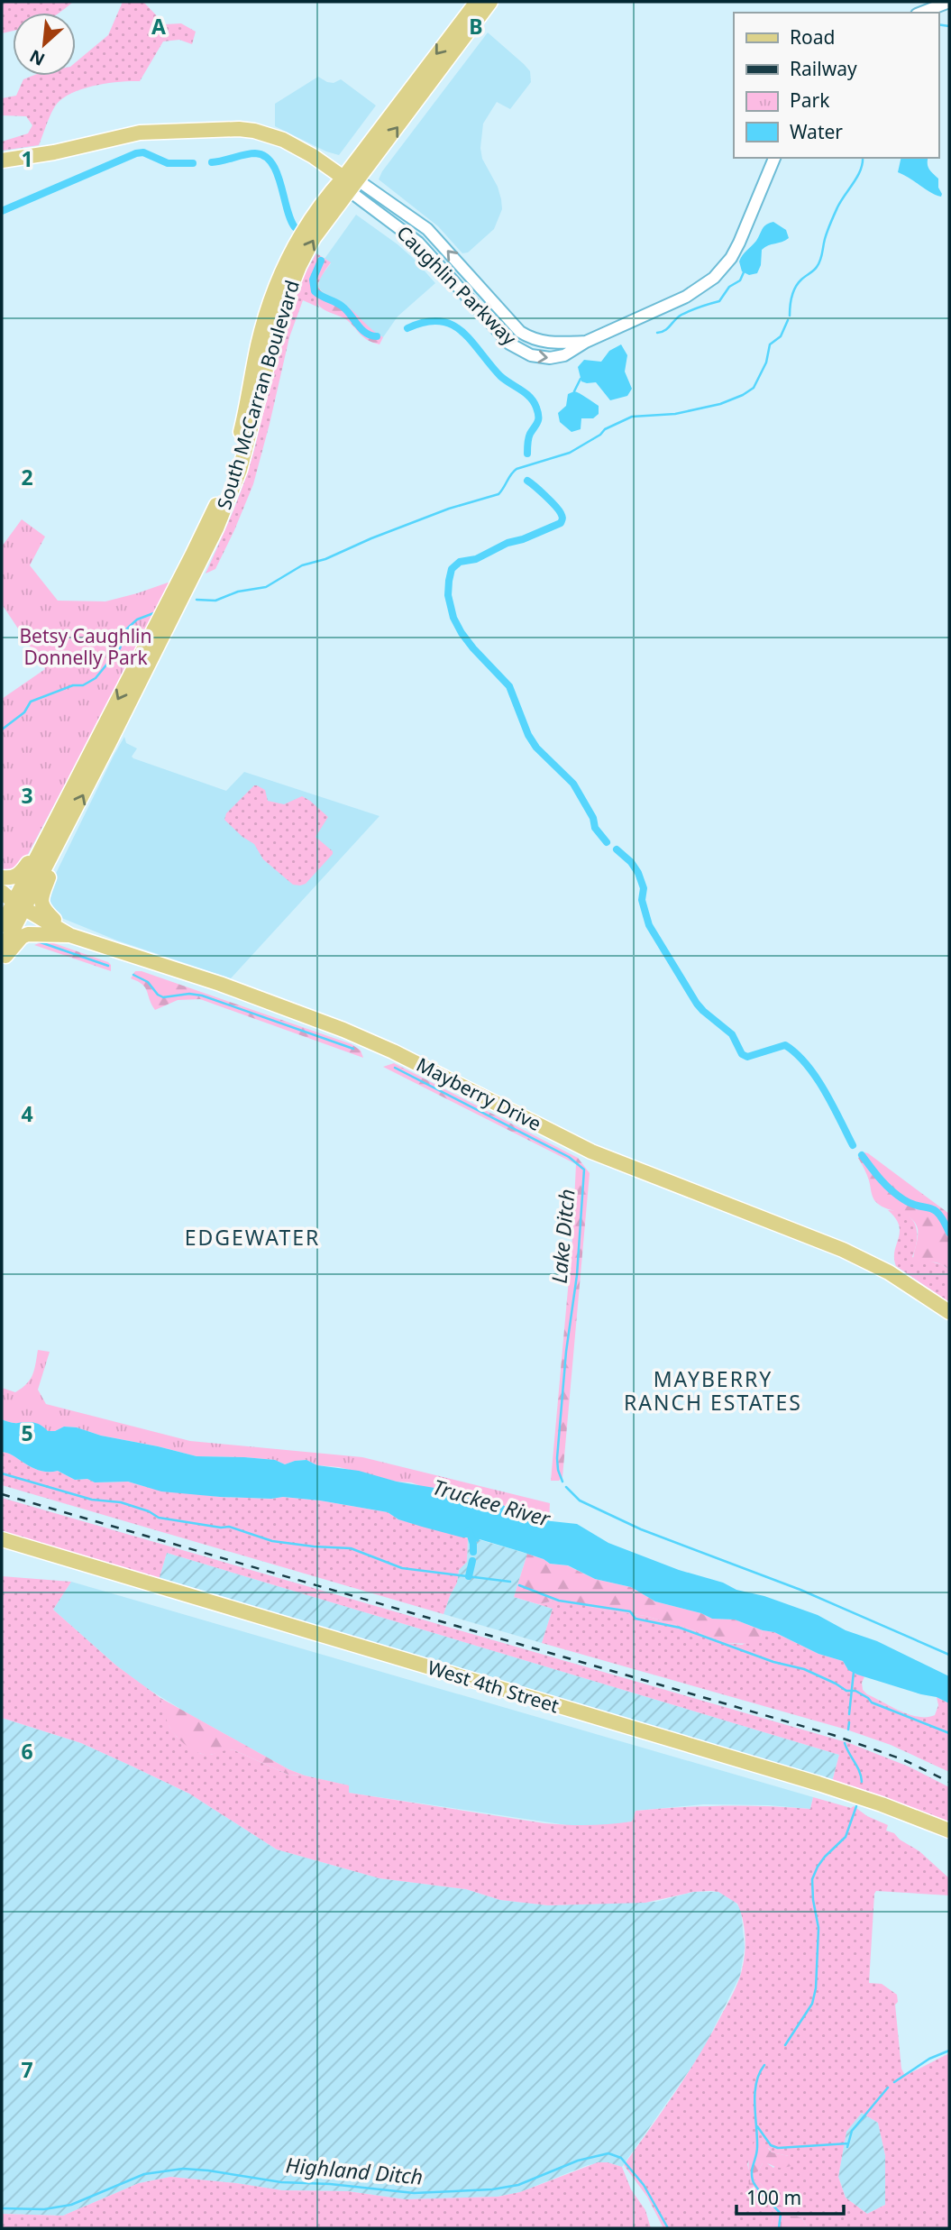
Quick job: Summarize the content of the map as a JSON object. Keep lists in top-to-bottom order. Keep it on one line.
{"streets":{"main road":["South McCarran Boulevard","Mayberry Drive","West 4th Street"],"street":["Caughlin Parkway"]},"crossings":[["Caughlin Parkway","South McCarran Boulevard"],["South McCarran Boulevard","Mayberry Drive"]],"districts":["EDGEWATER","MAYBERRY RANCH ESTATES"],"water":["Lake Ditch","Truckee River","Highland Ditch"],"parks":["Betsy Caughlin Donnelly Park"],"legend":["Road","Railway","Park","Water"],"scale_bar":"100 m","north":"bottom left","grid":{"columns":["A","B"],"rows":["1","2","3","4","5","6","7"]}}
